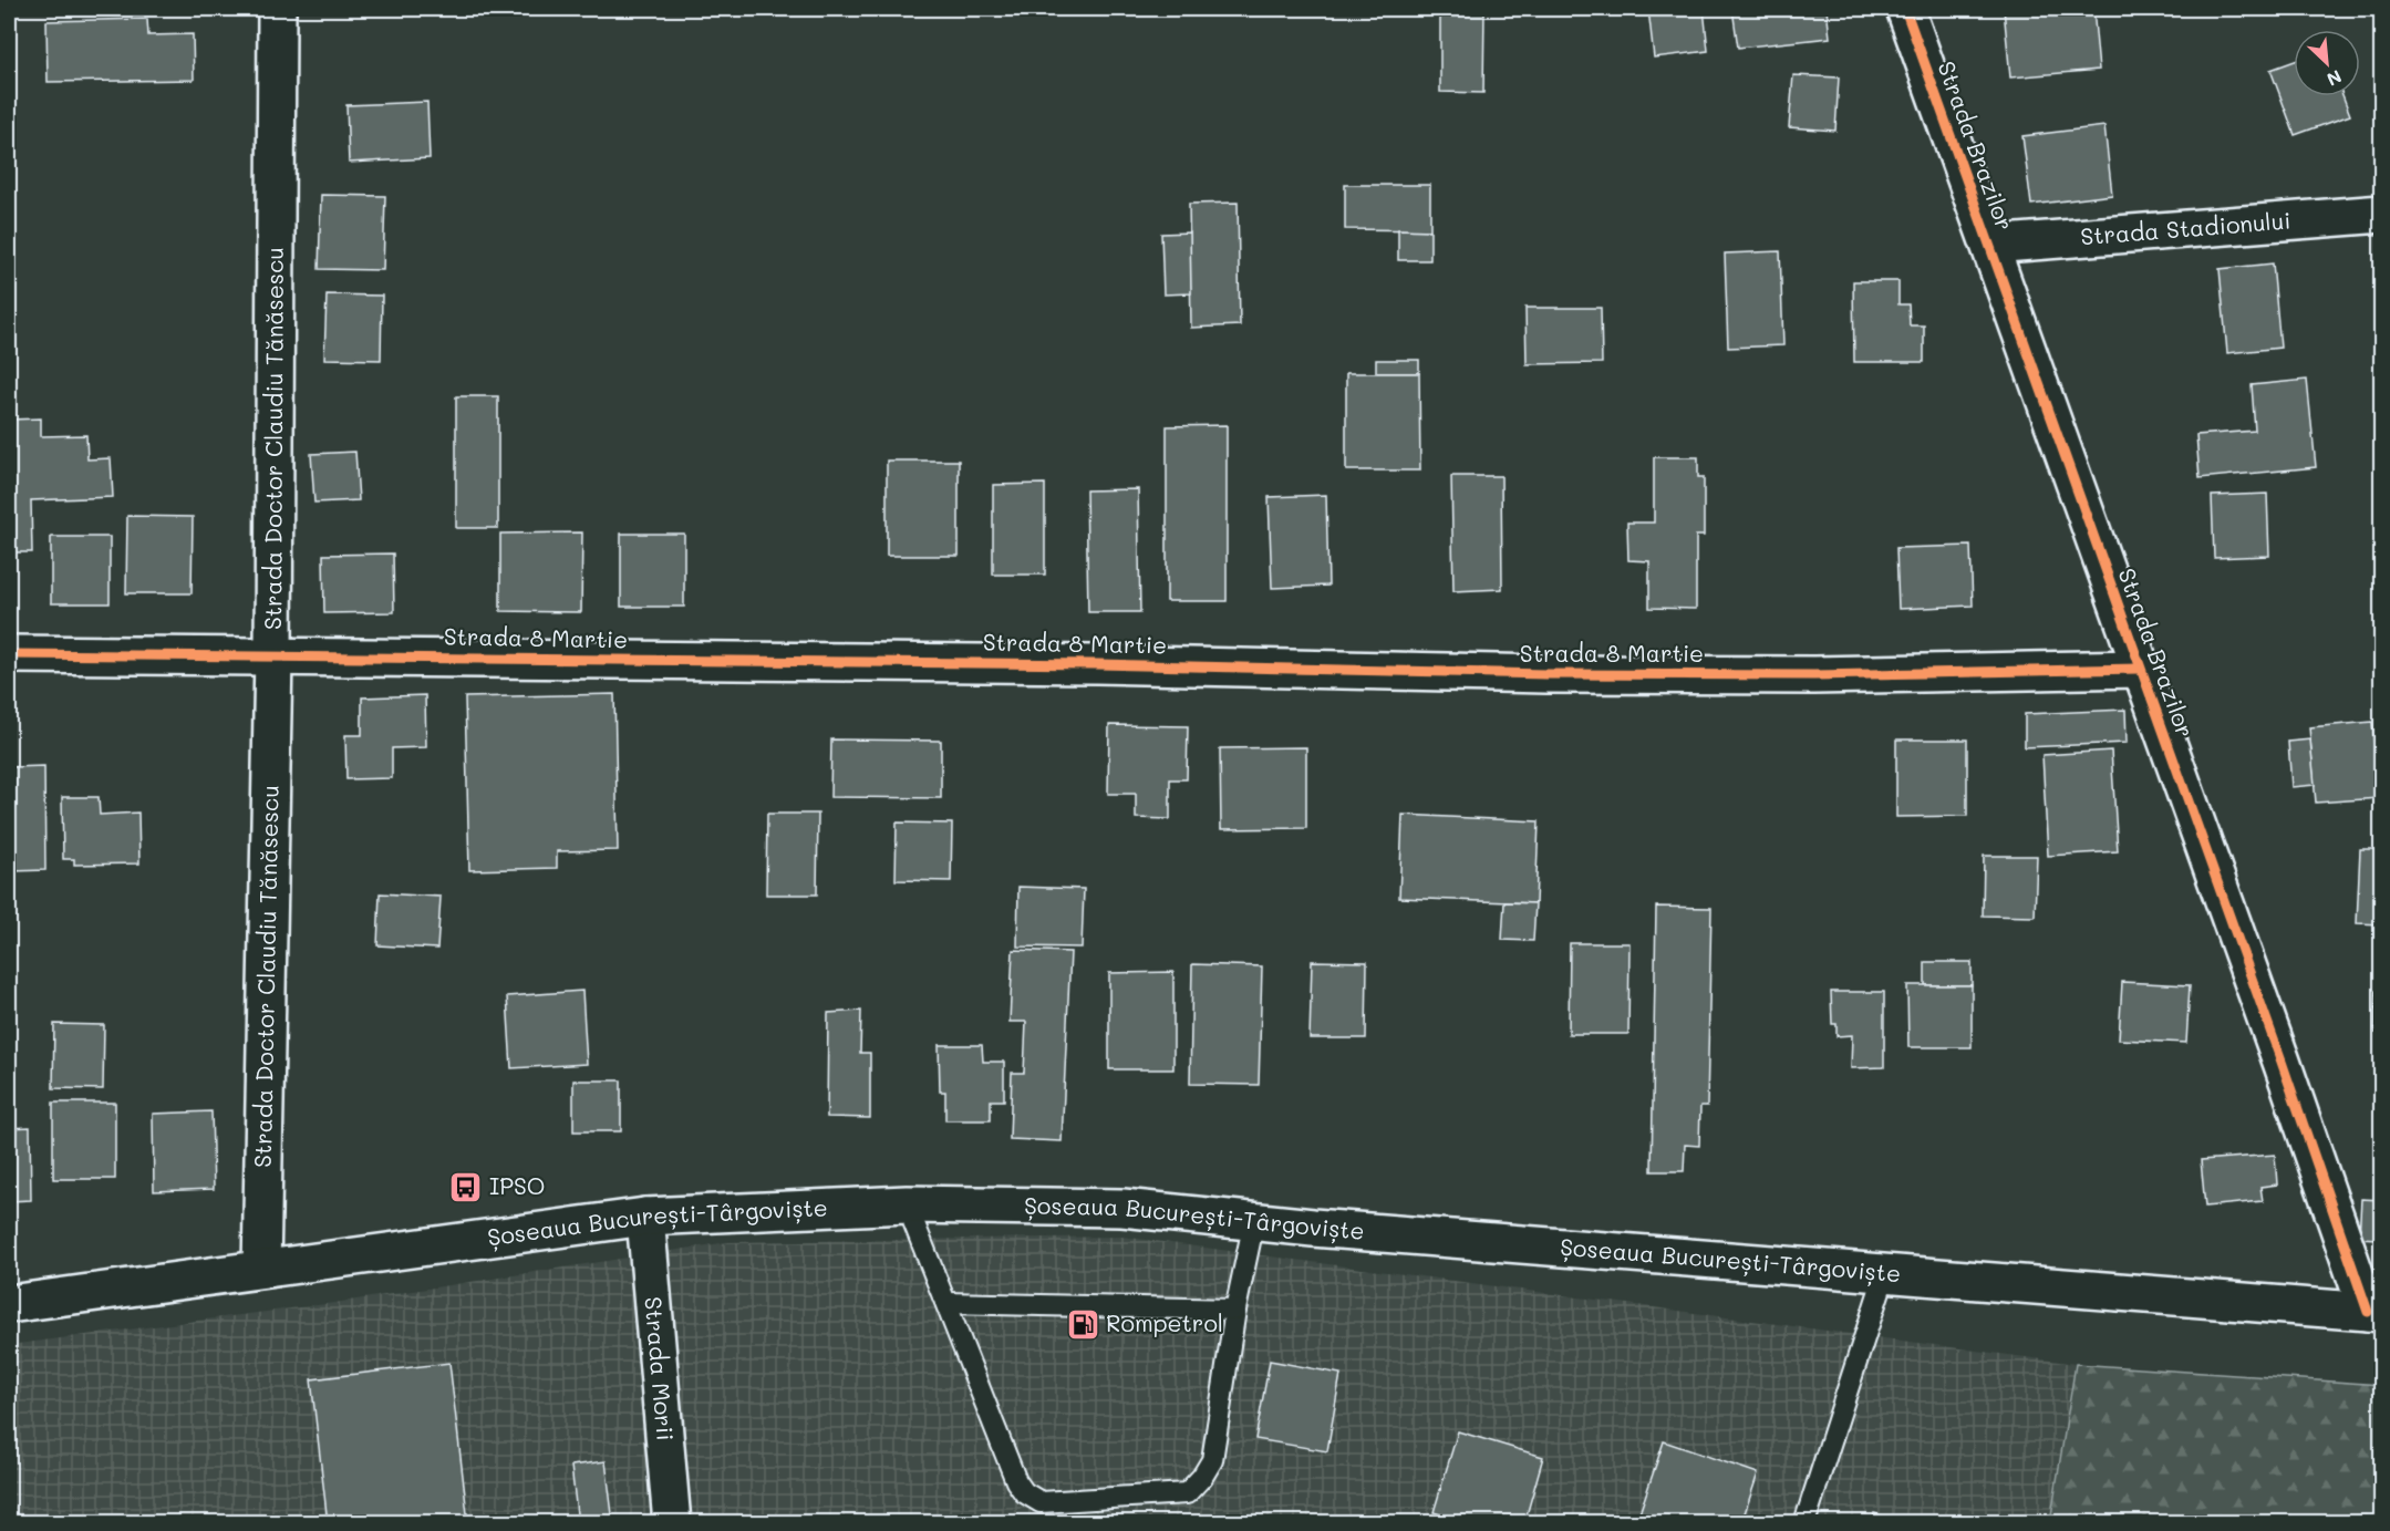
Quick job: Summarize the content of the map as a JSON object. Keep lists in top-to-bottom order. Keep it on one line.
{"streets":{"street":["Strada Brazilor","Strada Stadionului","Strada Doctor Claudiu Tănăsescu","Strada 8 Martie","Șoseaua București-Târgoviște","Strada Morii"]},"crossings":[["Strada Brazilor","Strada Stadionului"],["Strada Brazilor","Strada 8 Martie"],["Strada Brazilor","Șoseaua București-Târgoviște"],["Strada Doctor Claudiu Tănăsescu","Strada 8 Martie"],["Strada Doctor Claudiu Tănăsescu","Șoseaua București-Târgoviște"],["Șoseaua București-Târgoviște","Strada Morii"]],"places":{"bus stop":["IPSO"],"fuel station":["Rompetrol"]},"north":"bottom right"}
